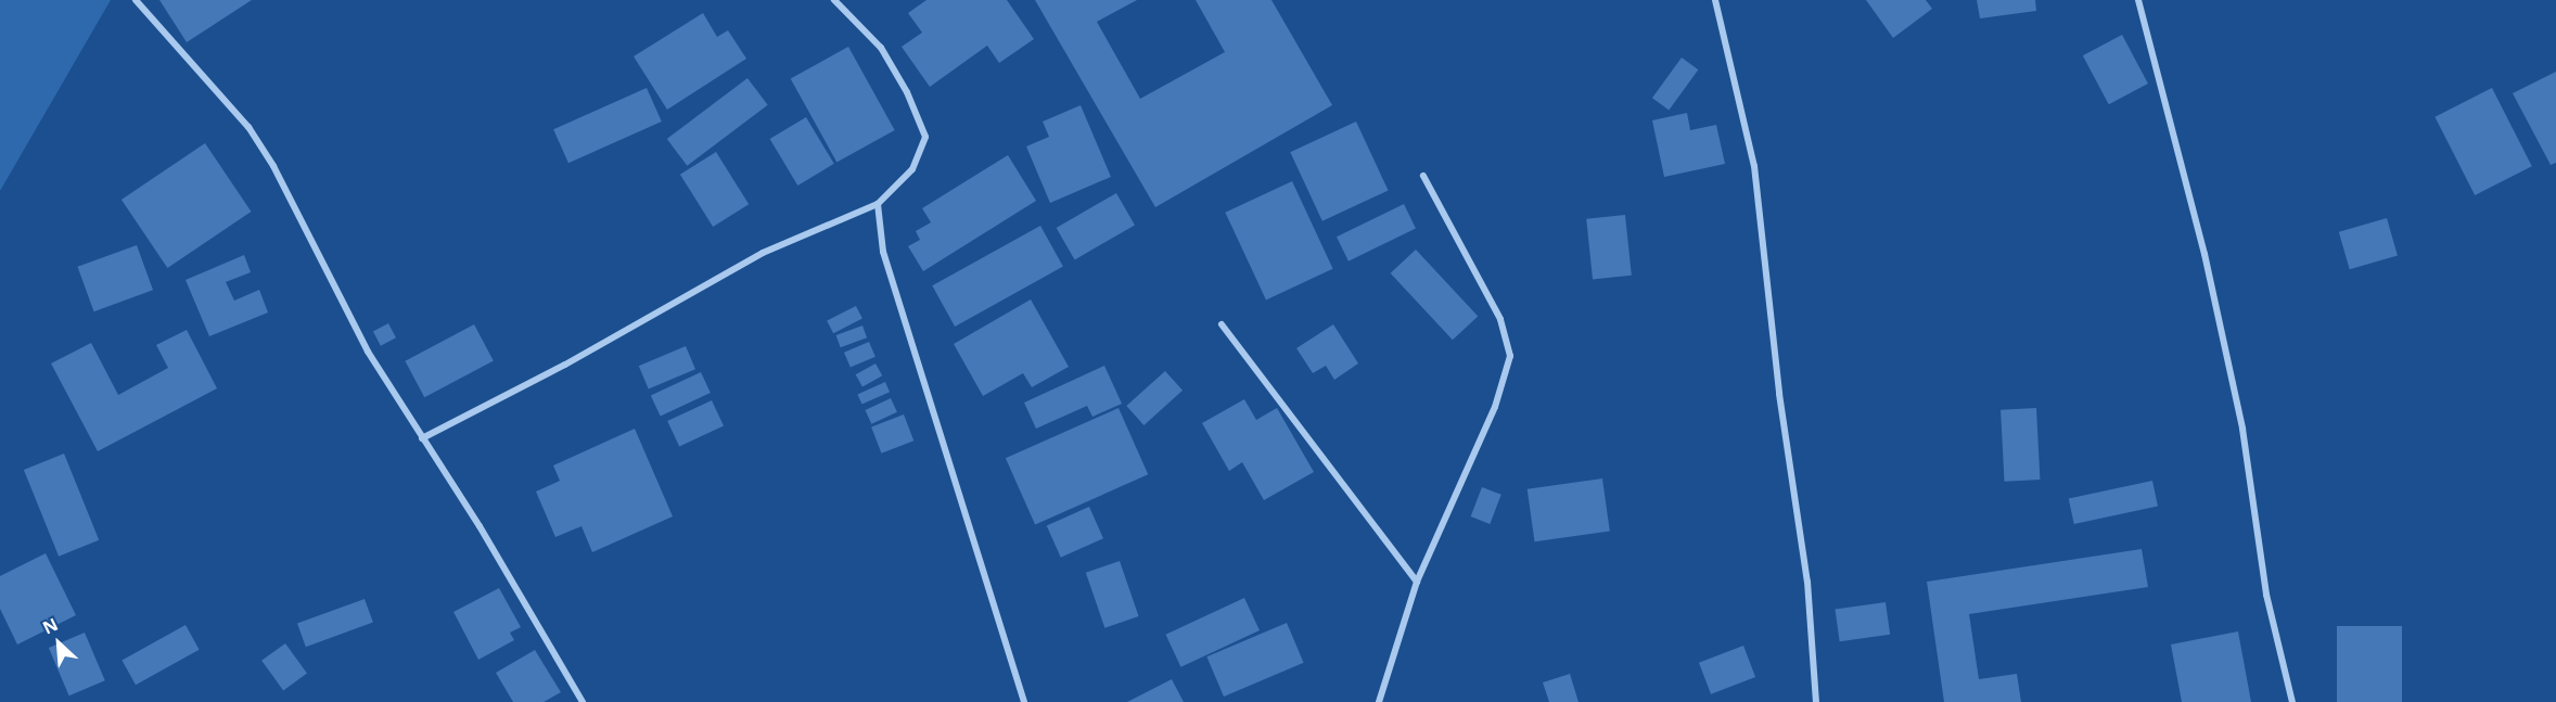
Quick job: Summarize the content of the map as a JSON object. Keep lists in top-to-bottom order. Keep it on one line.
{"north":"top left"}
